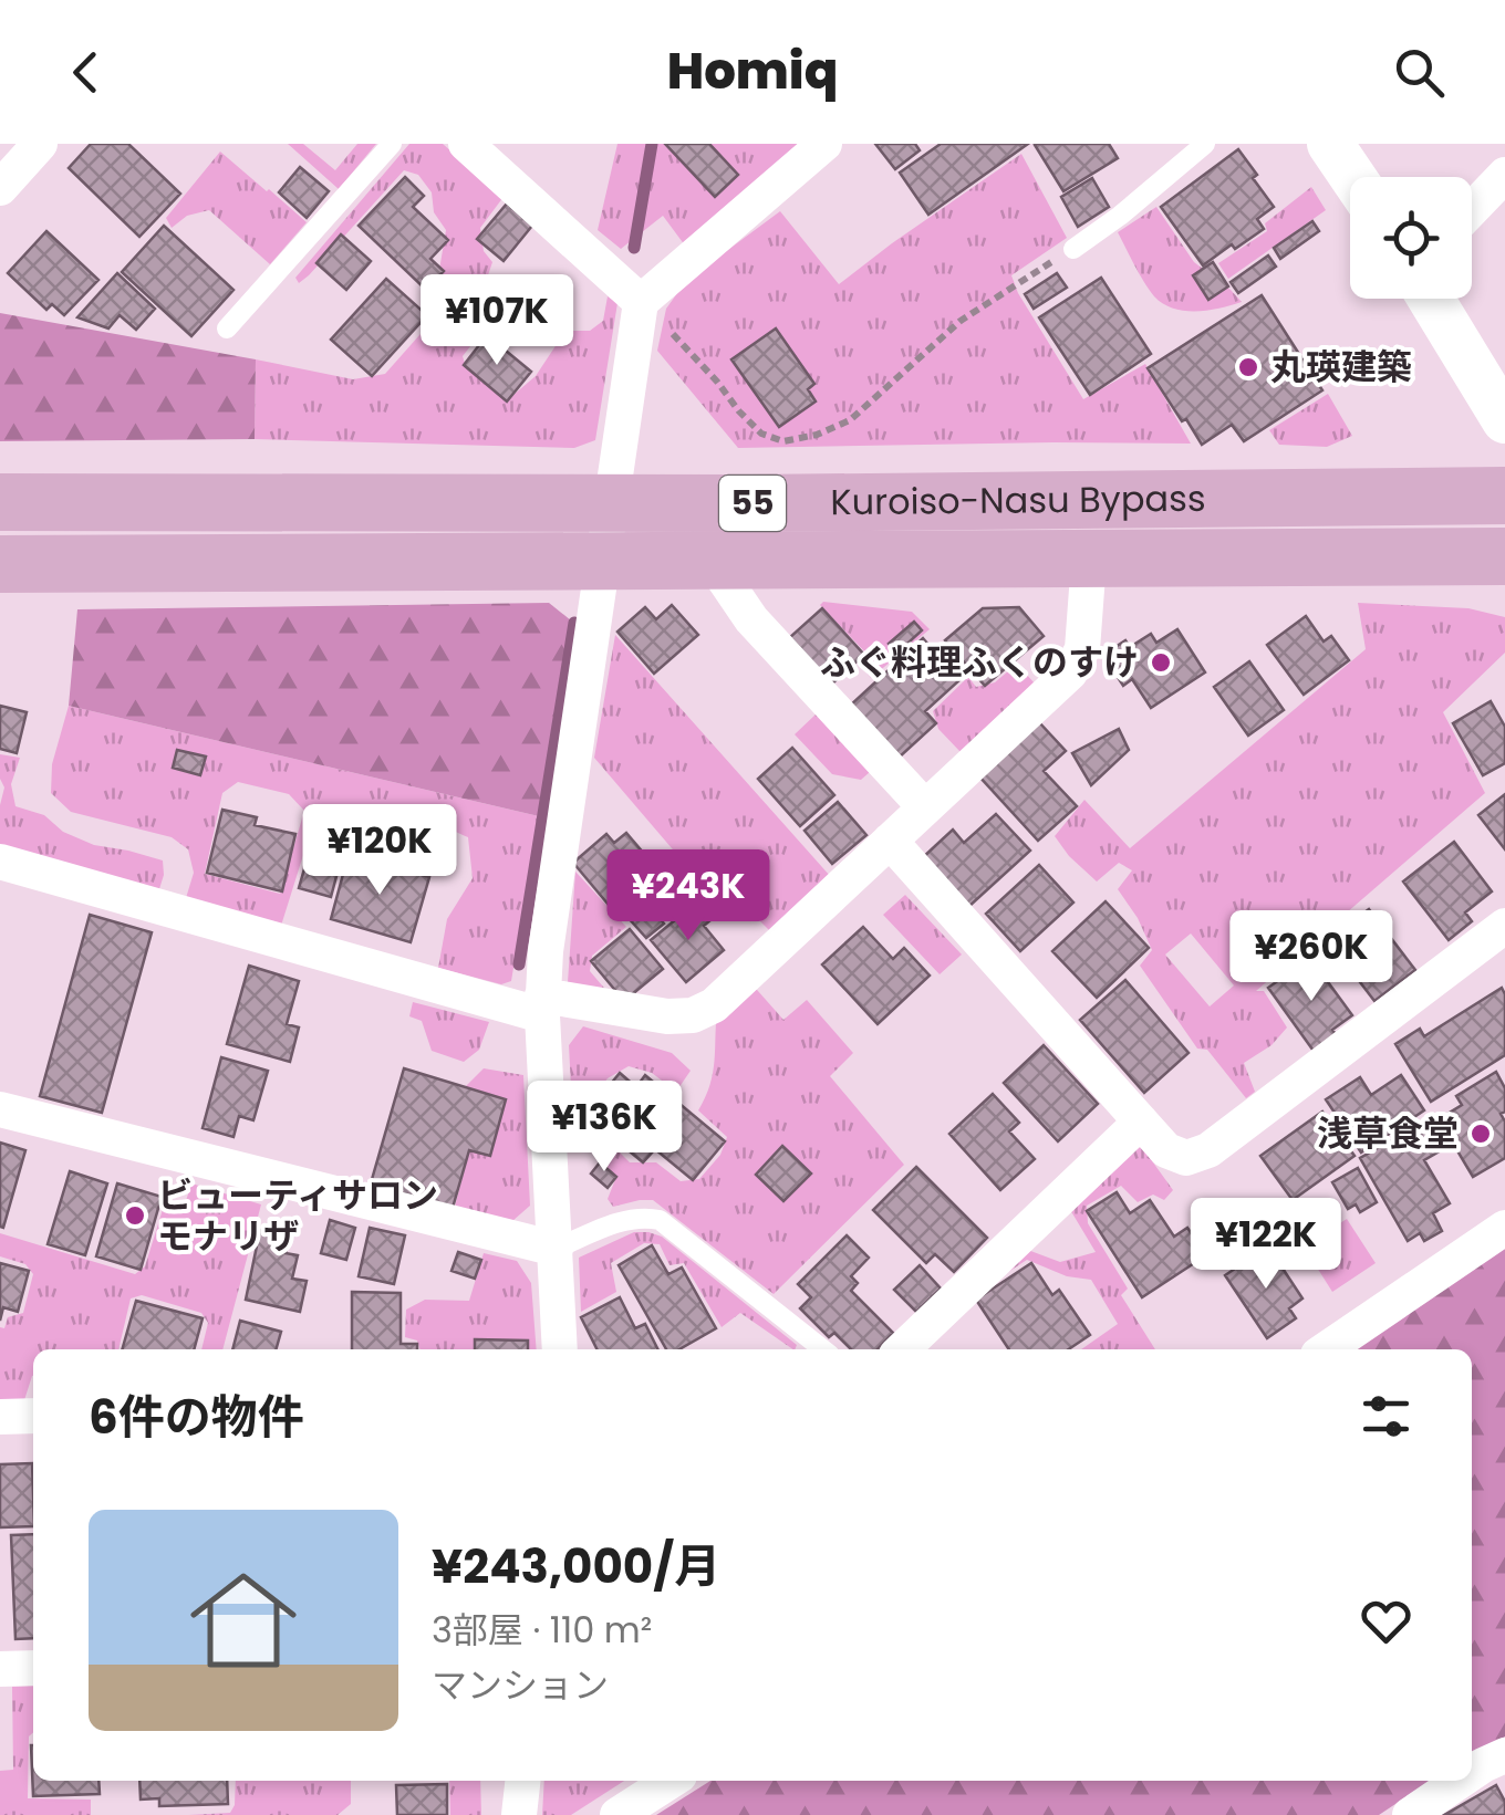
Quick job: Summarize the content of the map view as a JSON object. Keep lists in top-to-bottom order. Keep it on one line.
{"streets":{"main road":["Kuroiso-Nasu Bypass","55"]},"places":["丸瑛建築","ふぐ料理ふくのすけ","浅草食堂","ビューティサロン モナリザ"],"page":{"header":"Homiq","price":["¥107K","¥120K","¥243K","¥260K","¥136K","¥122K"],"heading":"6件の物件","list":[{"name":"¥243,000/月","note":"3部屋 · 110 m² · マンション"}]}}
